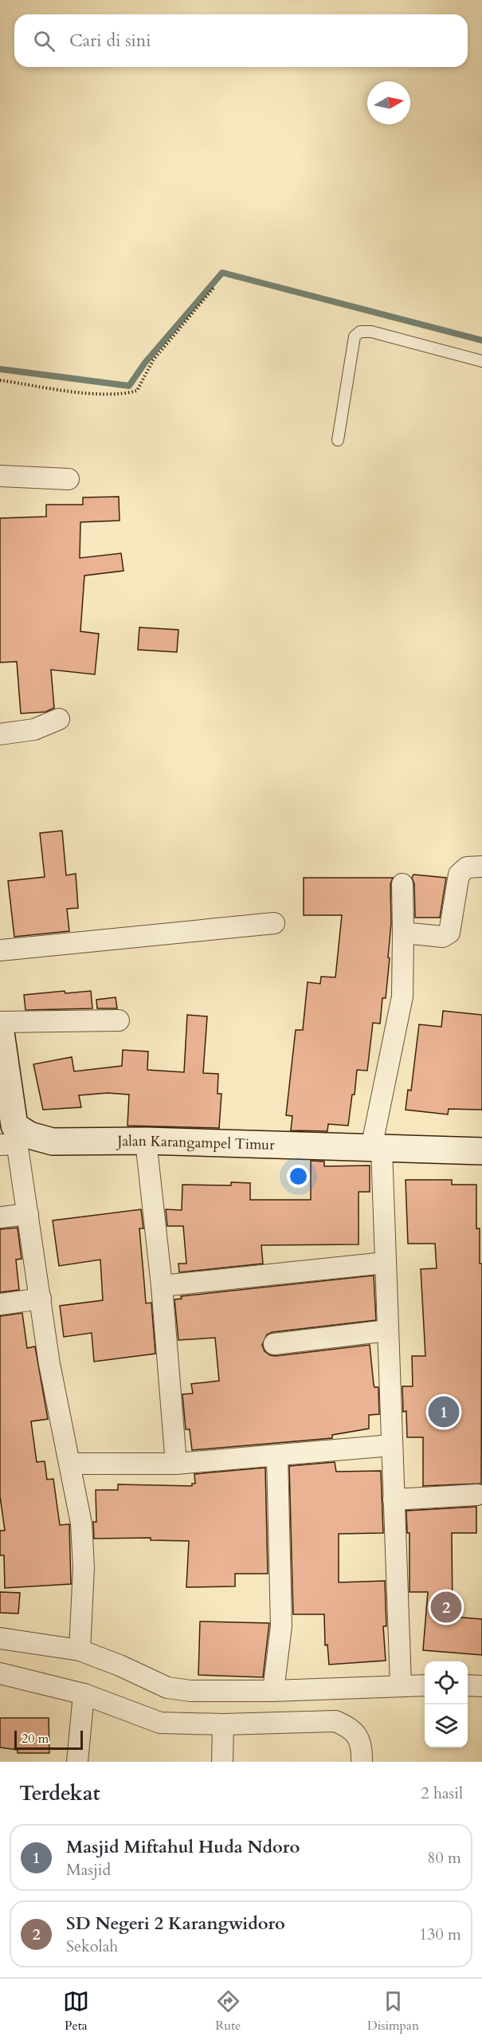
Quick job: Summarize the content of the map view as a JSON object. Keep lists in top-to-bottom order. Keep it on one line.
{"streets":{"street":["Jalan Karangampel Timur"]},"scale_bar":"20 m","north":"right","page":{"search":"Cari di sini","pins":["1","2"],"scale":"20 m","heading":["Terdekat","2 hasil"],"list":[{"mark":"1","name":"Masjid Miftahul Huda Ndoro","note":"Masjid","value":"80 m"},{"mark":"2","name":"SD Negeri 2 Karangwidoro","note":"Sekolah","value":"130 m"}],"nav":["Peta","Rute","Disimpan"]}}
